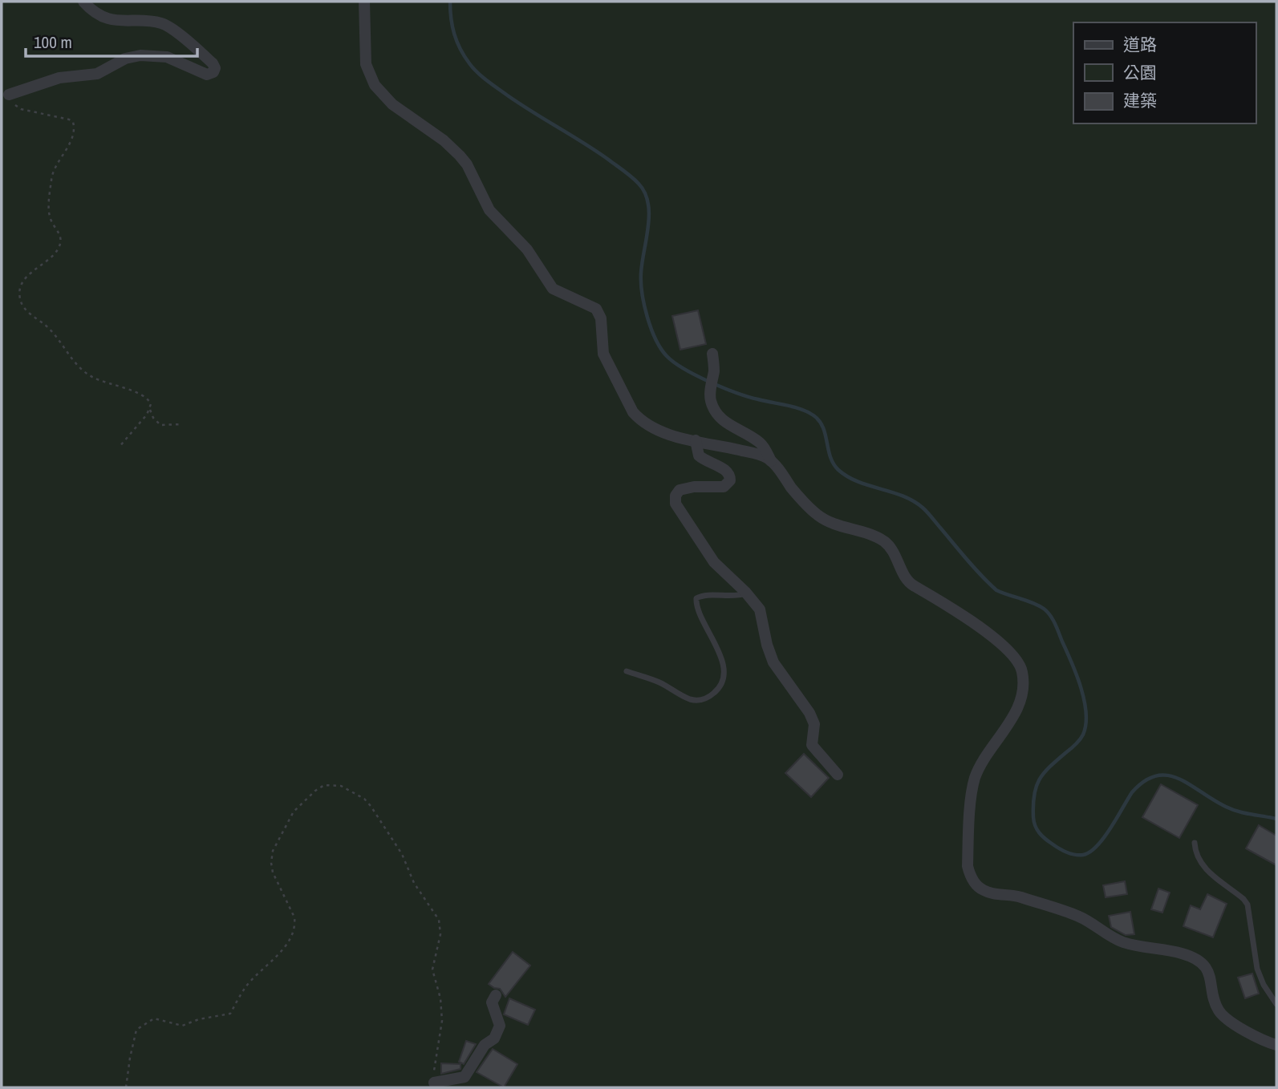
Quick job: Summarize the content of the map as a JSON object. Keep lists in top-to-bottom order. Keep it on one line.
{"legend":["道路","公園","建築"],"scale_bar":"100 m"}
